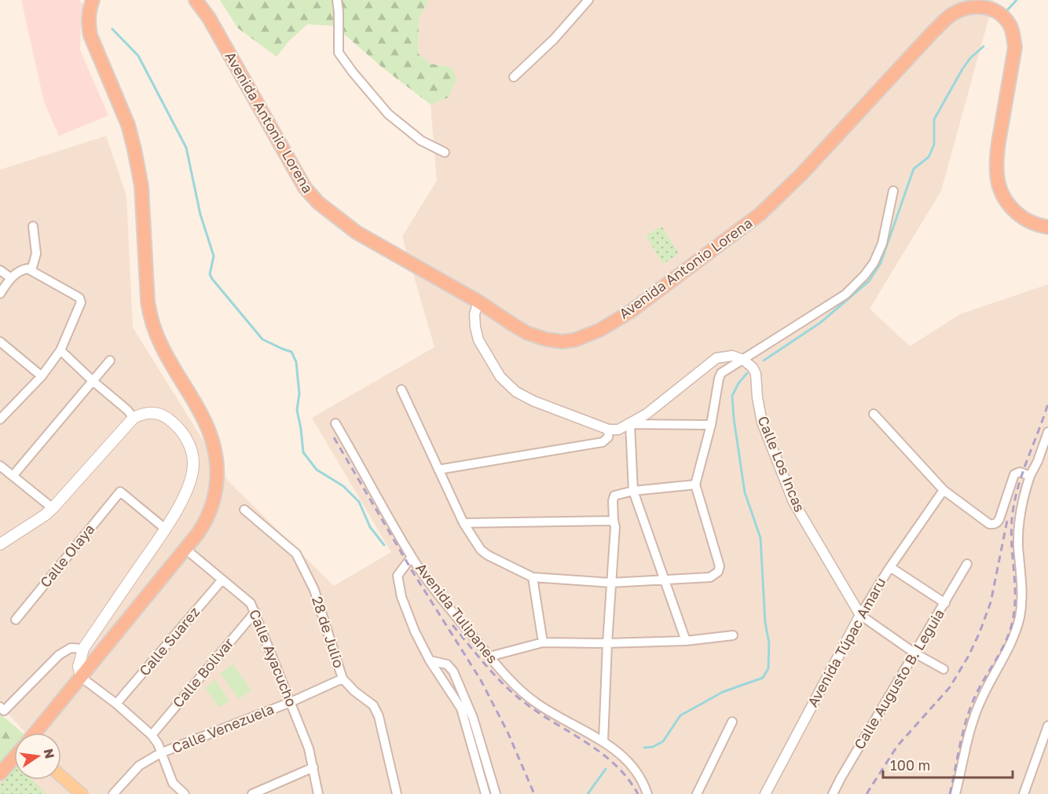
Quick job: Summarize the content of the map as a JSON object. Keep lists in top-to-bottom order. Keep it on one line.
{"streets":{"highway":["Avenida Antonio Lorena"],"street":["Calle Los Incas","Calle Olaya","Avenida Tulipanes","28 de Julio","Calle Suarez","Avenida Túpac Amaru","Calle Ayacucho","Calle Bolivar","Calle Augusto B. Leguia","Calle Venezuela"]},"crossings":[["Calle Los Incas","Avenida Túpac Amaru"],["28 de Julio","Calle Venezuela"],["Calle Suarez","Calle Ayacucho"],["Calle Ayacucho","Calle Bolivar"],["Calle Ayacucho","Calle Venezuela"]],"scale_bar":"100 m","north":"right"}
